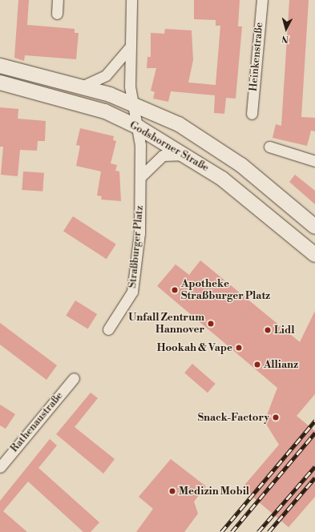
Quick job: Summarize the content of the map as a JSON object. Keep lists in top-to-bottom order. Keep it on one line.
{"streets":{"main road":["Godshorner Straße"],"street":["Heinkenstraße","Straßburger Platz","Rathenaustraße"]},"crossings":[["Godshorner Straße","Straßburger Platz"]],"places":["Apotheke Straßburger Platz","Unfall Zentrum Hannover","Lidl","Hookah & Vape","Allianz","Snack-Factory","Medizin Mobil"],"north":"bottom"}
